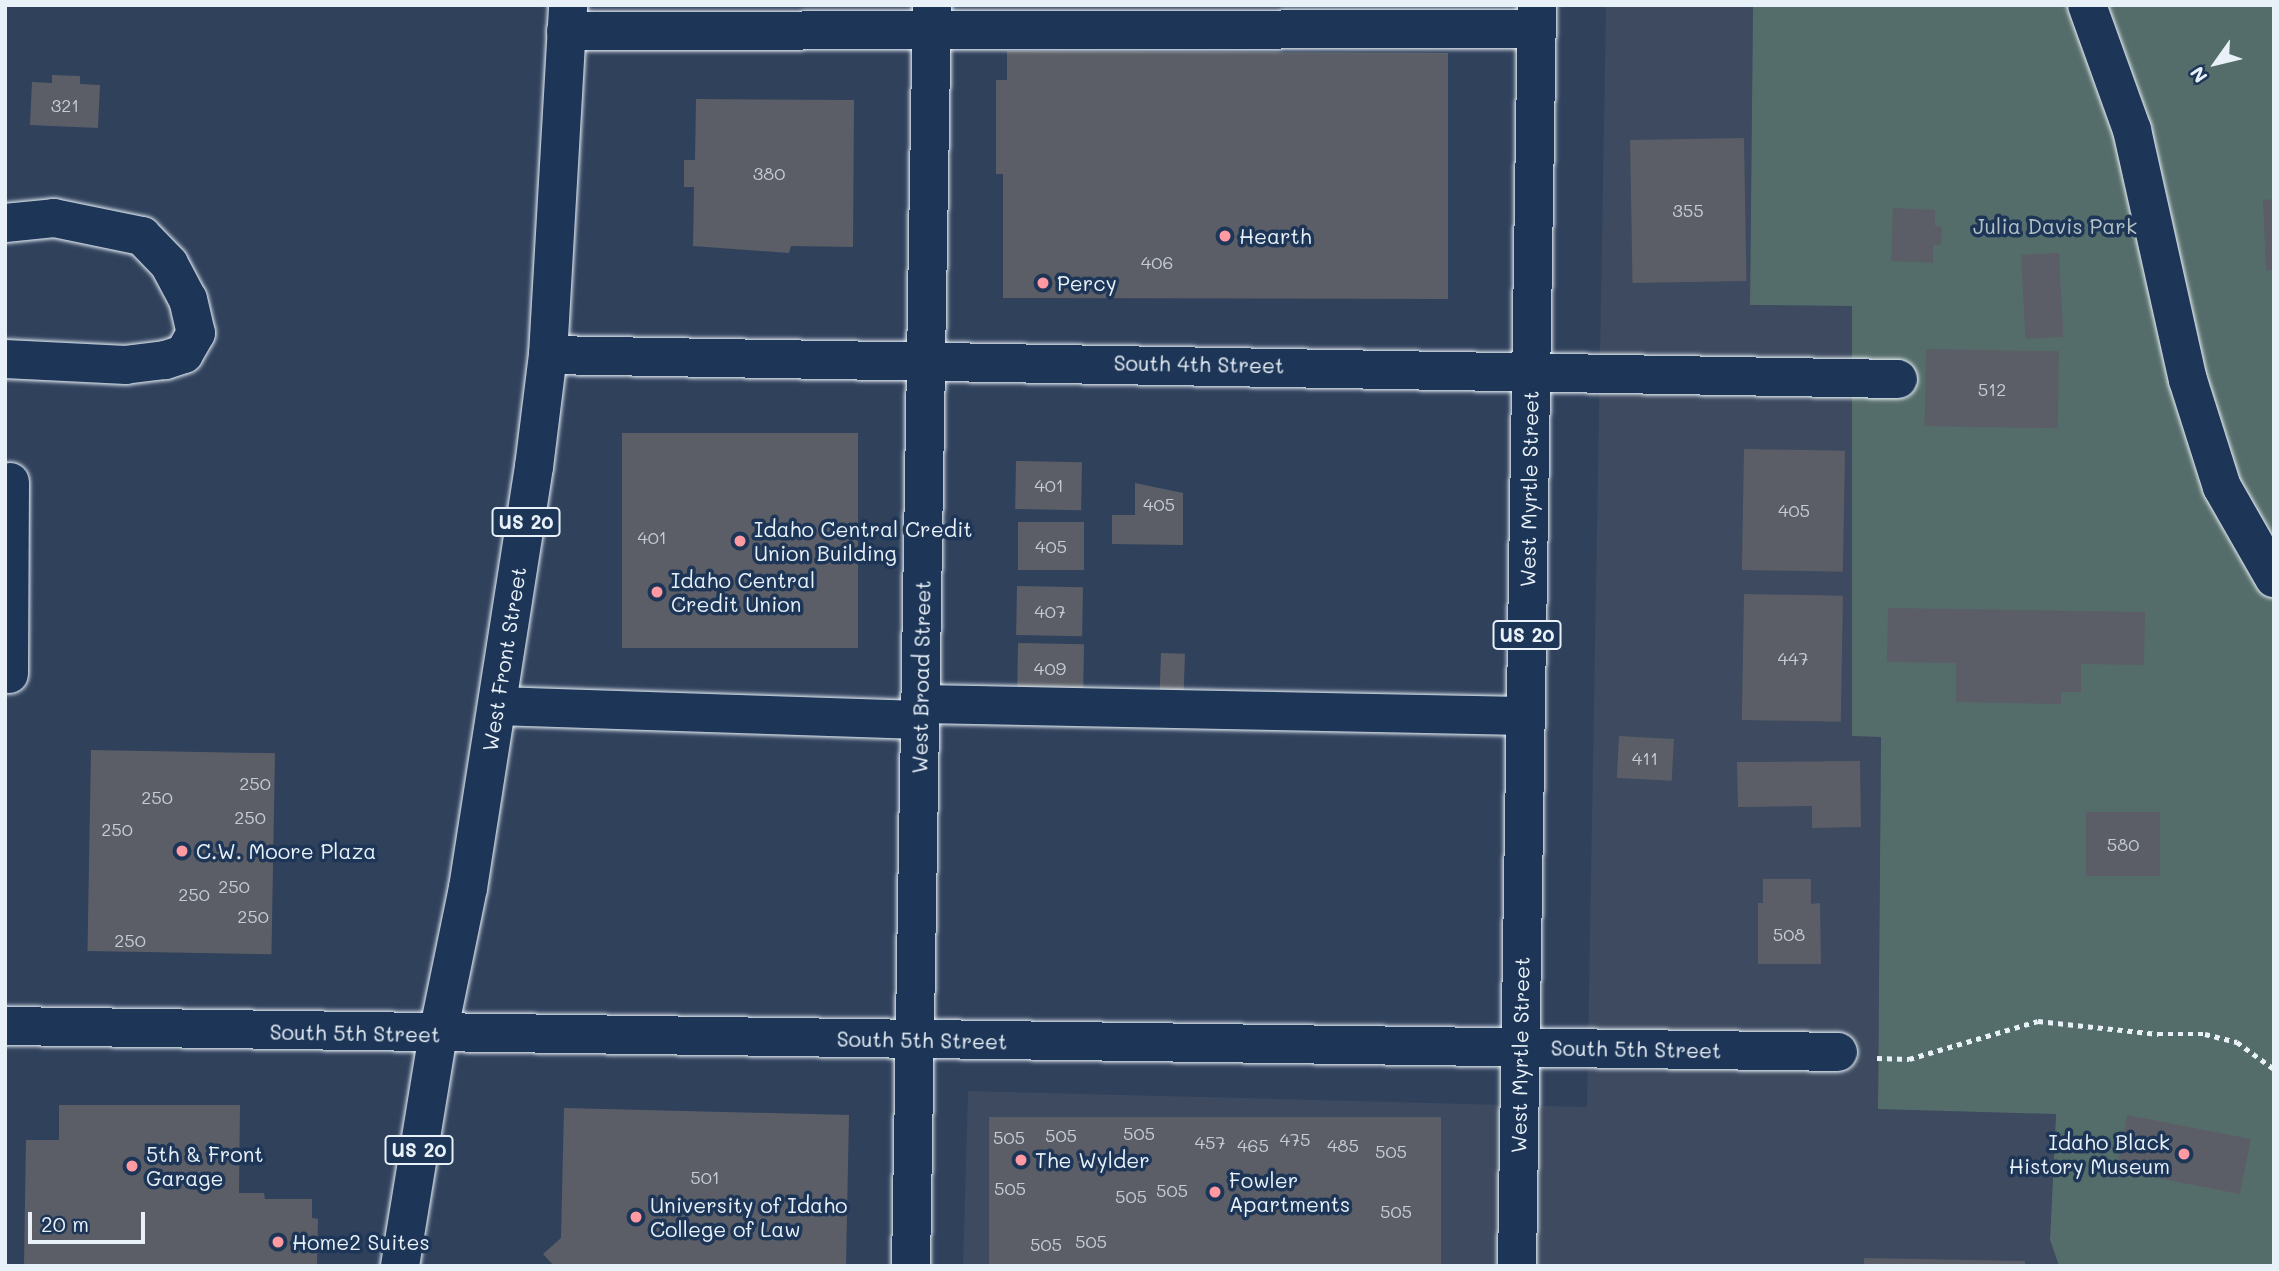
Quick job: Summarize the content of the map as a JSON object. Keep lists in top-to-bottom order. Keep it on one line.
{"streets":{"street":["South 4th Street","West Myrtle Street","US 20","West Front Street","West Broad Street","South 5th Street"]},"crossings":[["South 4th Street","West Myrtle Street"],["South 4th Street","West Front Street"],["South 4th Street","West Broad Street"],["West Myrtle Street","South 5th Street"],["West Front Street","South 5th Street"],["West Broad Street","South 5th Street"]],"parks":["Julia Davis Park"],"places":["Hearth","Percy","Idaho Central Credit Union Building","Idaho Central Credit Union","C.W. Moore Plaza","Idaho Black History Museum","The Wylder","5th & Front Garage","Fowler Apartments","University of Idaho College of Law","Home2 Suites"],"house_numbers":["321","380","355","406","512","401","405","405","401","405","407","447","409","411","250","250","250","250","580","250","250","250","508","250","505","505","505","475","457","465","485","505","501","505","505","505","505","505","505"],"scale_bar":"20 m","north":"bottom left"}
